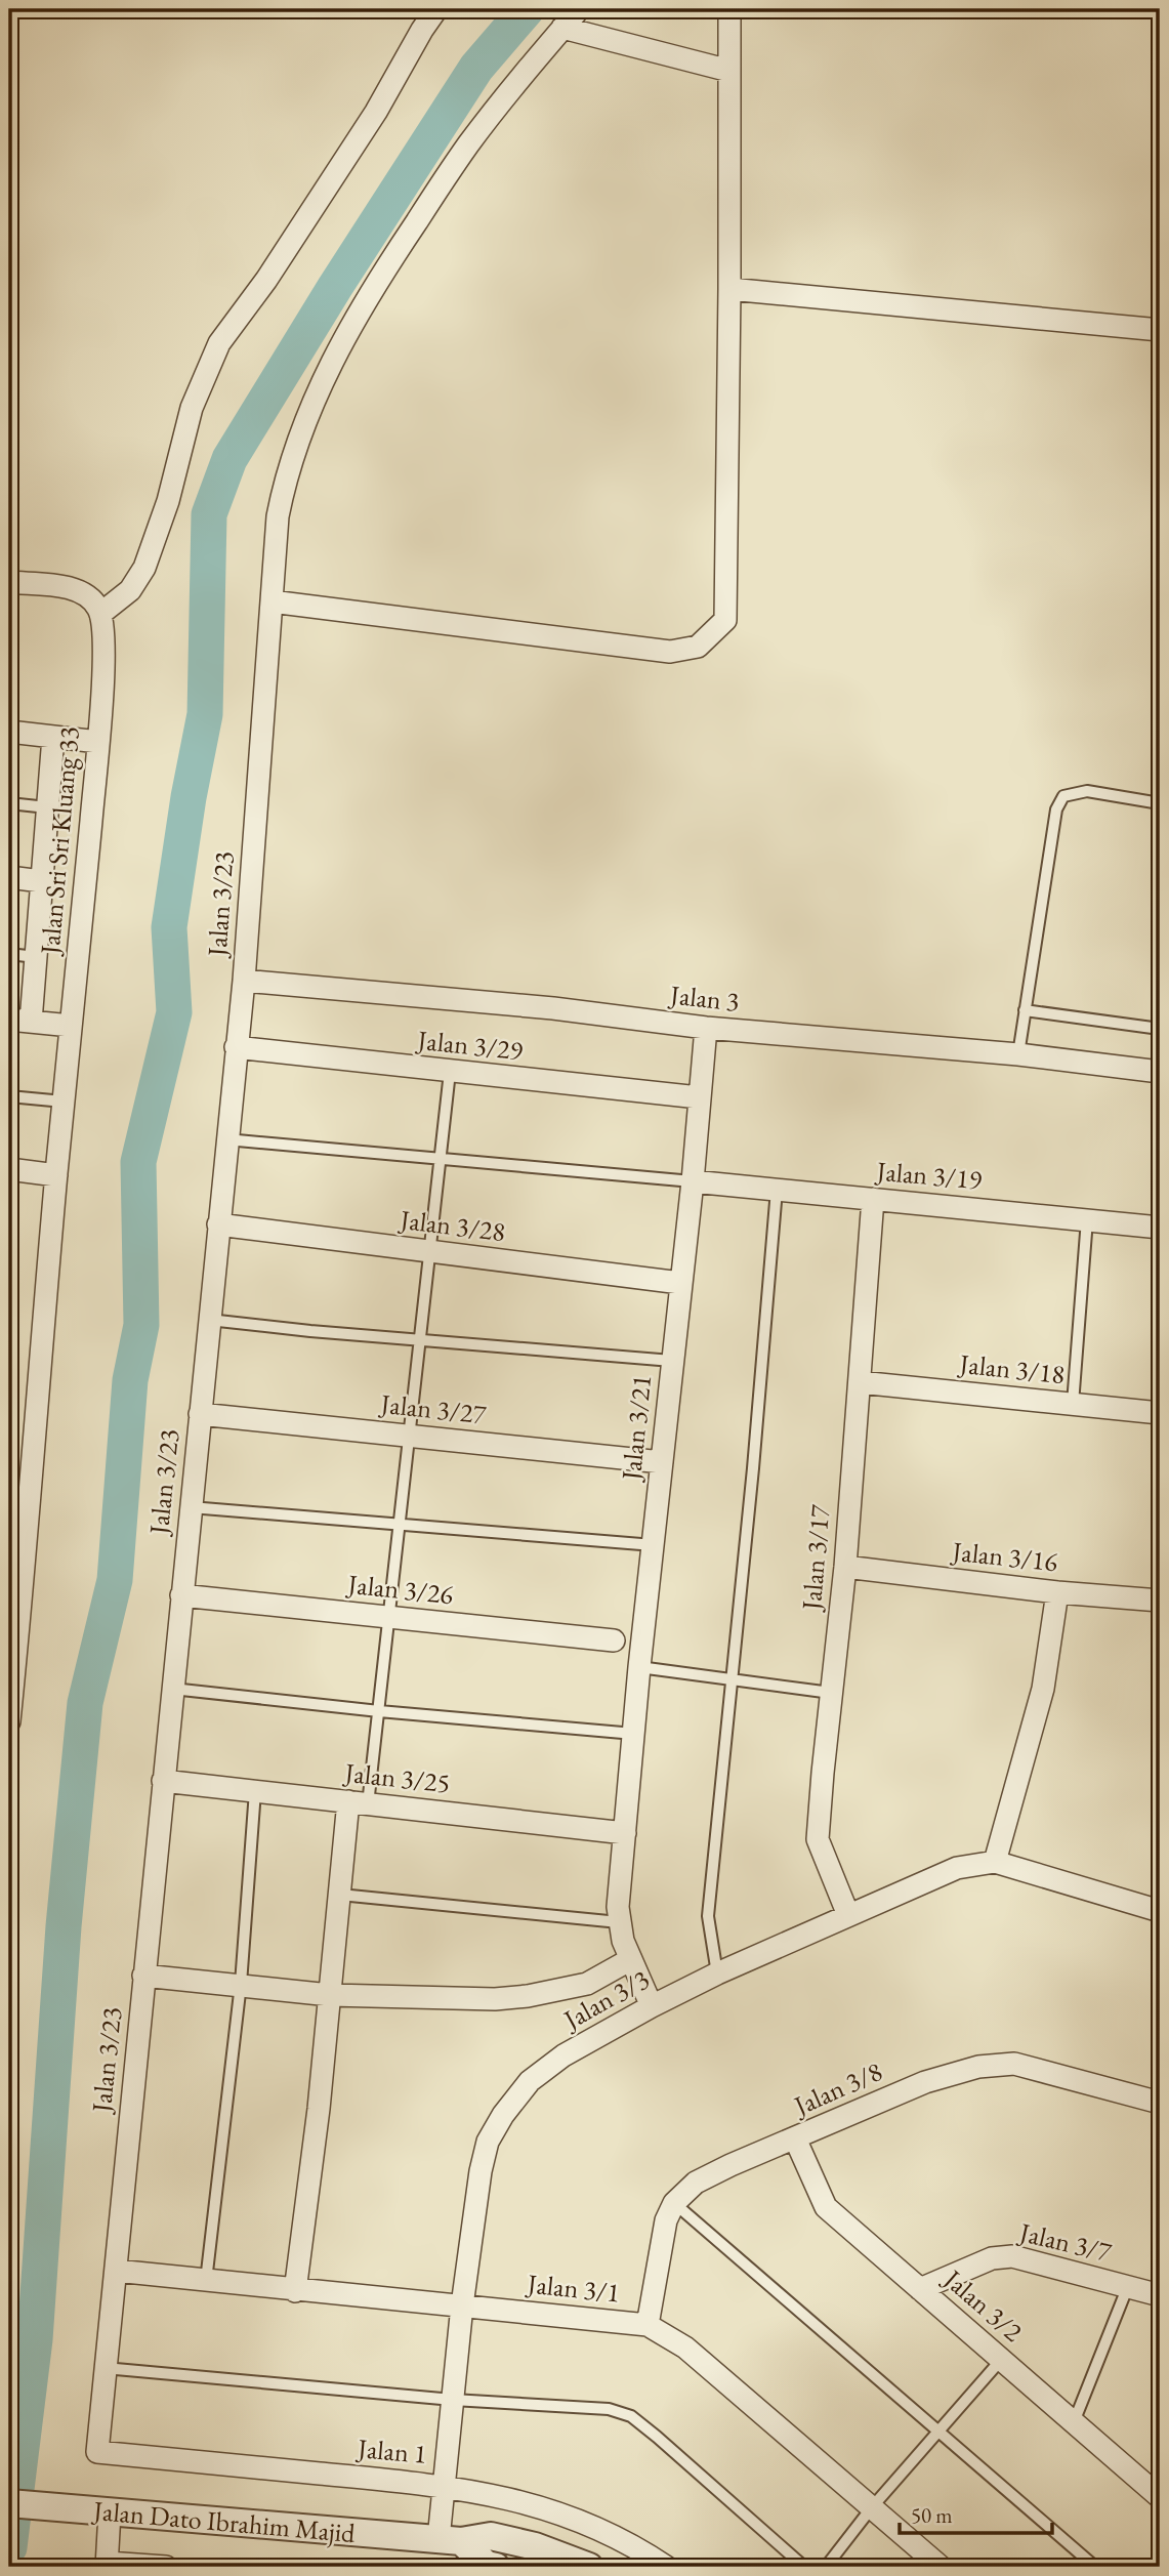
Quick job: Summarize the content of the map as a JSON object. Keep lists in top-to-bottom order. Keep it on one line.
{"streets":{"street":["Jalan Sri Sri Kluang 33","Jalan 3/23","Jalan 3","Jalan 3/29","Jalan 3/19","Jalan 3/28","Jalan 3/18","Jalan 3/27","Jalan 3/21","Jalan 3/16","Jalan 3/17","Jalan 3/26","Jalan 3/25","Jalan 3/3","Jalan 3/8","Jalan 3/7","Jalan 3/1","Jalan 3/2","Jalan 1","Jalan Dato Ibrahim Majid"]},"crossings":[["Jalan 3/23","Jalan 3"],["Jalan 3/23","Jalan 3/29"],["Jalan 3/23","Jalan 3/28"],["Jalan 3/23","Jalan 3/27"],["Jalan 3/23","Jalan 3/26"],["Jalan 3/23","Jalan 3/25"],["Jalan 3/23","Jalan 3/1"],["Jalan 3/23","Jalan 1"],["Jalan 3","Jalan 3/21"],["Jalan 3/29","Jalan 3/21"],["Jalan 3/19","Jalan 3/21"],["Jalan 3/19","Jalan 3/17"],["Jalan 3/28","Jalan 3/21"],["Jalan 3/18","Jalan 3/17"],["Jalan 3/27","Jalan 3/21"],["Jalan 3/21","Jalan 3/25"],["Jalan 3/16","Jalan 3/17"],["Jalan 3/17","Jalan 3/3"],["Jalan 3/3","Jalan 3/1"],["Jalan 3/3","Jalan 1"],["Jalan 3/3","Jalan Dato Ibrahim Majid"],["Jalan 3/8","Jalan 3/2"],["Jalan 3/7","Jalan 3/2"]],"scale_bar":"50 m"}
